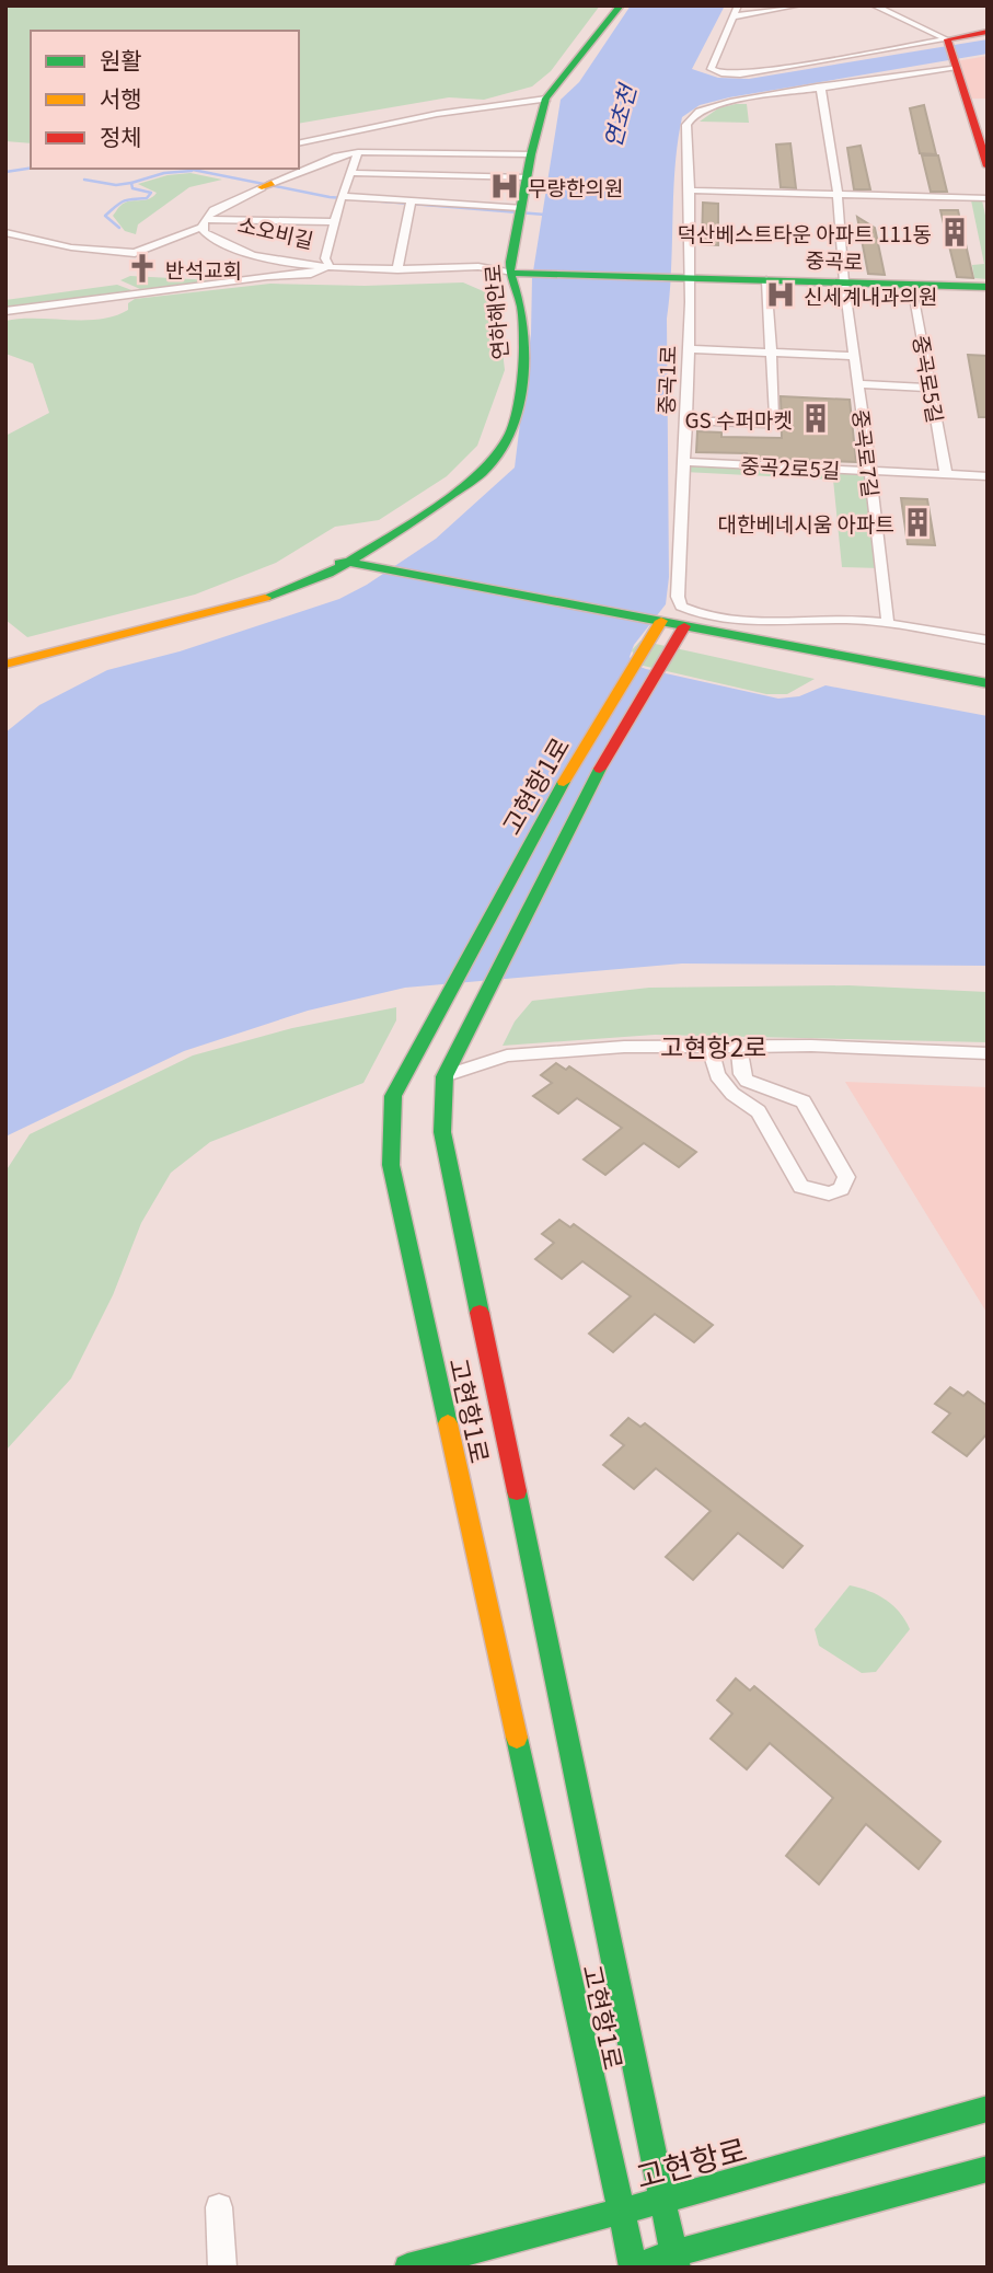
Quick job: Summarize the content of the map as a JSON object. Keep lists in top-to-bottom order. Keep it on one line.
{"streets":{"street":["소오비길","중곡로","연하해안로","중곡로5길","중곡1로","중곡로7길","중곡2로5길","고현항1로","고현항2로","고현항로"]},"crossings":[["소오비길","중곡로"],["소오비길","연하해안로"],["중곡로","연하해안로"],["중곡로","중곡로5길"],["중곡로","중곡1로"],["중곡로","중곡로7길"],["중곡로5길","중곡2로5길"],["중곡1로","중곡로7길"],["중곡1로","중곡2로5길"],["중곡로7길","중곡2로5길"],["고현항1로","고현항2로"],["고현항1로","고현항로"]],"water":["연초천"],"places":{"hospital":["무량한의원","신세계내과의원"],"building":["덕산베스트타운 아파트 111동","GS 수퍼마켓","대한베네시움 아파트"],"church":["반석교회"]},"legend":["원활","서행","정체"]}
